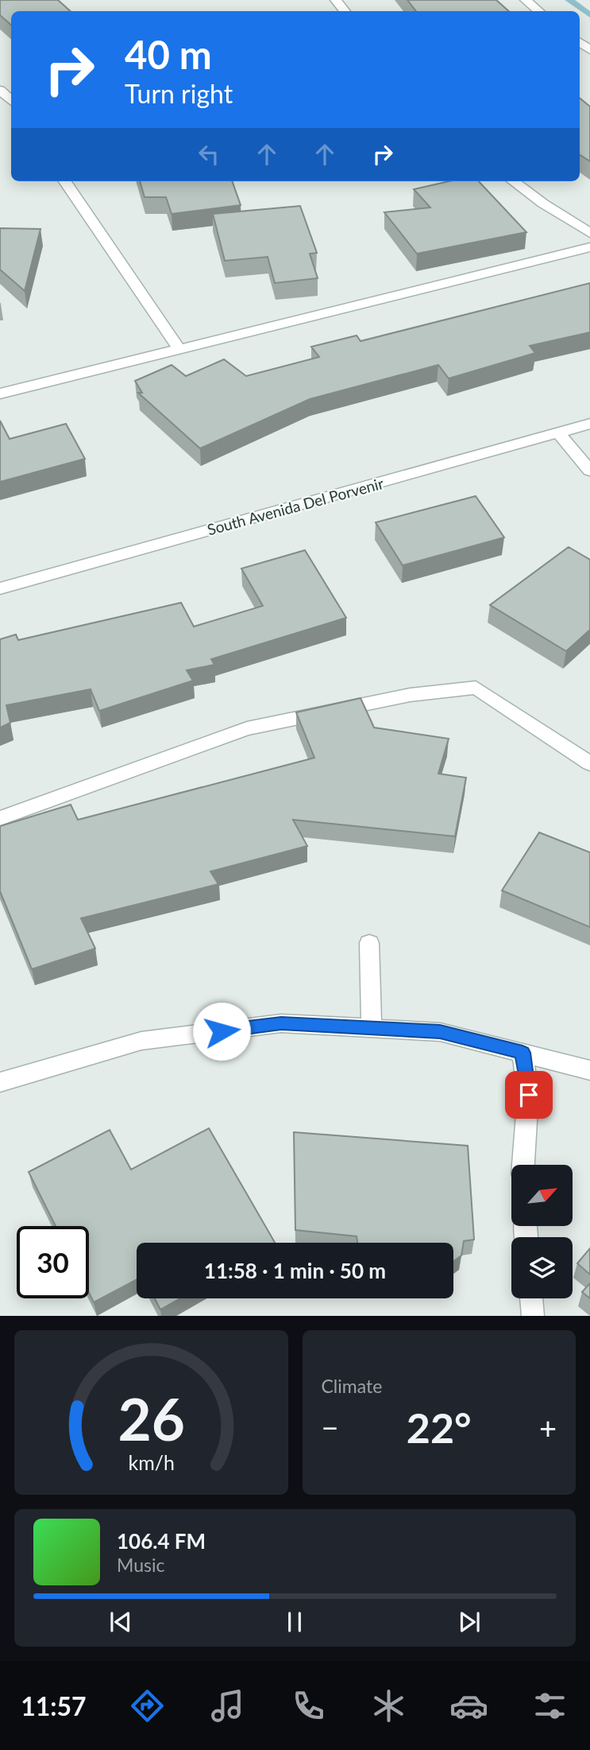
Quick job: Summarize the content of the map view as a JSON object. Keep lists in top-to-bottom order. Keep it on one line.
{"streets":{"street":["South Avenida Del Porvenir"]},"north":"top right","page":{"turn":["40 m","Turn right"],"limit":"30","trip":"11:58 · 1 min · 50 m","tile":"Climate","heat":["−","22°","+"],"song":["106.4 FM","Music"],"tabs":"11:57","gauge":["26","km/h"]}}
